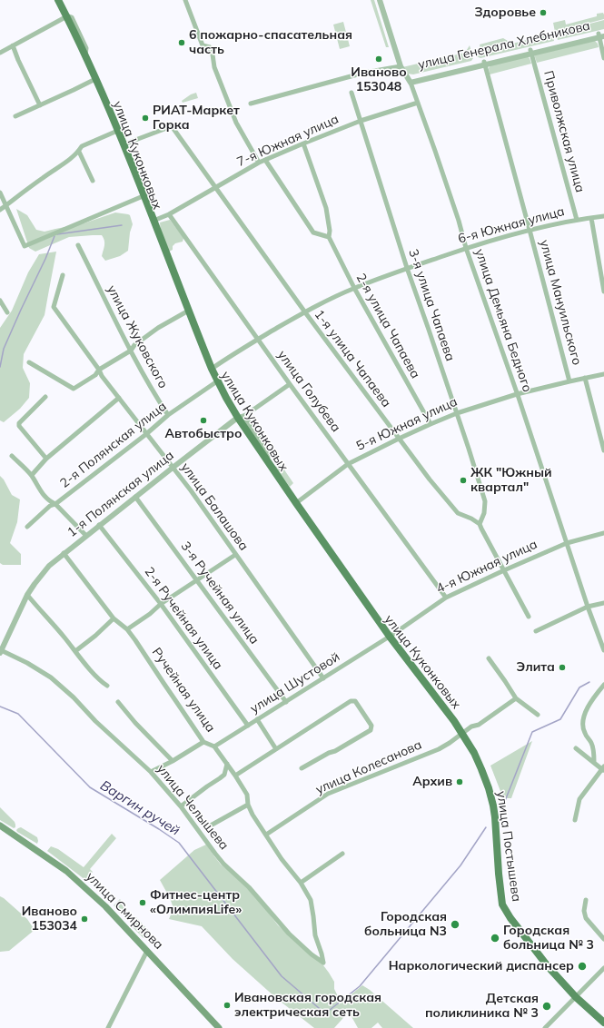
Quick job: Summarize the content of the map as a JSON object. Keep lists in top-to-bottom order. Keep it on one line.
{"streets":{"main road":["улица Куконковых","улица Постышева","улица Смирнова"],"street":["улица Генерала Хлебникова","Приволжская улица","7-я Южная улица","6-я Южная улица","улица Мануильского","3-я улица Чапаева","улица Демьяна Бедного","2-я улица Чапаева","улица Жуковского","1-я улица Чапаева","улица Голубева","5-я Южная улица","2-я Полянская улица","1-я Полянская улица","улица Балашова","4-я Южная улица","3-я Ручейная улица","2-я Ручейная улица","улица Шустовой","Ручейная улица","улица Колесанова","улица Челышева"]},"crossings":[["улица Генерала Хлебникова","Приволжская улица"],["улица Генерала Хлебникова","улица Мануильского"],["улица Генерала Хлебникова","улица Демьяна Бедного"],["Приволжская улица","6-я Южная улица"],["7-я Южная улица","улица Куконковых"],["7-я Южная улица","3-я улица Чапаева"],["7-я Южная улица","улица Демьяна Бедного"],["7-я Южная улица","2-я улица Чапаева"],["7-я Южная улица","1-я улица Чапаева"],["7-я Южная улица","улица Голубева"],["улица Куконковых","6-я Южная улица"],["улица Куконковых","1-я улица Чапаева"],["улица Куконковых","5-я Южная улица"],["улица Куконковых","2-я Полянская улица"],["улица Куконковых","1-я Полянская улица"],["улица Куконковых","4-я Южная улица"],["улица Куконковых","улица Шустовой"],["улица Куконковых","улица Колесанова"],["улица Куконковых","улица Постышева"],["6-я Южная улица","улица Мануильского"],["6-я Южная улица","3-я улица Чапаева"],["6-я Южная улица","улица Демьяна Бедного"],["6-я Южная улица","2-я улица Чапаева"],["6-я Южная улица","1-я улица Чапаева"],["6-я Южная улица","улица Голубева"],["улица Мануильского","5-я Южная улица"],["3-я улица Чапаева","1-я улица Чапаева"],["3-я улица Чапаева","5-я Южная улица"],["улица Демьяна Бедного","5-я Южная улица"],["улица Демьяна Бедного","4-я Южная улица"],["2-я улица Чапаева","5-я Южная улица"],["улица Жуковского","2-я Полянская улица"],["1-я улица Чапаева","5-я Южная улица"],["улица Голубева","5-я Южная улица"],["улица Голубева","4-я Южная улица"],["2-я Полянская улица","улица Балашова"],["1-я Полянская улица","улица Балашова"],["1-я Полянская улица","3-я Ручейная улица"],["1-я Полянская улица","2-я Ручейная улица"],["1-я Полянская улица","Ручейная улица"],["1-я Полянская улица","улица Челышева"],["улица Балашова","улица Шустовой"],["4-я Южная улица","улица Шустовой"],["3-я Ручейная улица","улица Шустовой"],["2-я Ручейная улица","улица Шустовой"],["улица Шустовой","Ручейная улица"],["Ручейная улица","улица Колесанова"],["Ручейная улица","улица Челышева"]],"water":["Варгин ручей"],"places":["Здоровье","6 пожарно-спасательная часть","Иваново 153048","РИАТ-Маркет Горка","Автобыстро","ЖК \"Южный квартал\"","Элита","Архив","Фитнес-центр «ОлимпияLife»","Иваново 153034","Городская больница N3","Городская больница № 3","Наркологический диспансер","Ивановская городская электрическая сеть","Детская поликлиника № 3"]}
